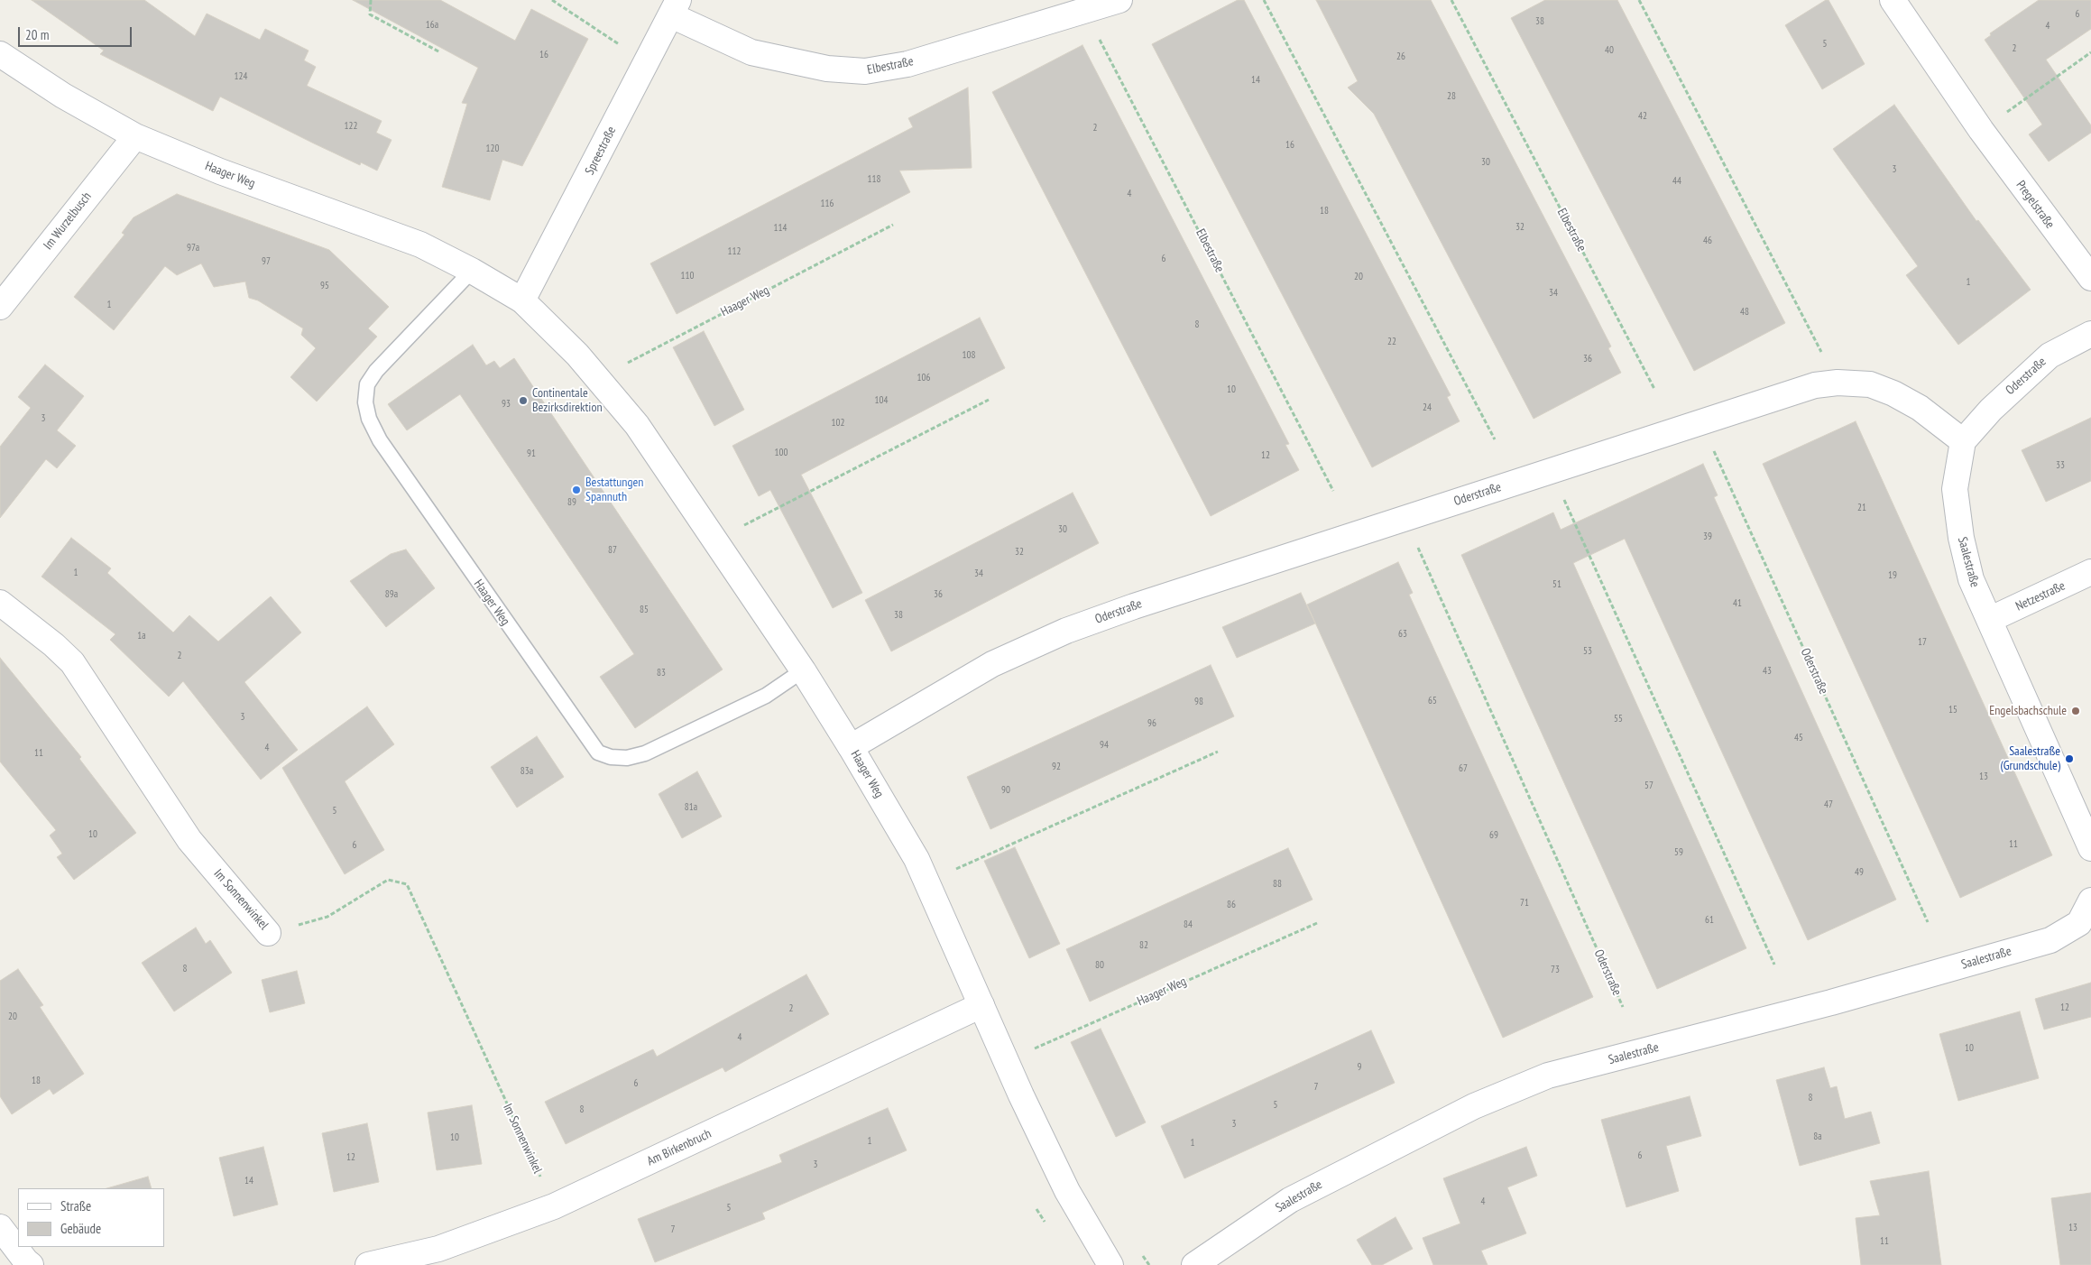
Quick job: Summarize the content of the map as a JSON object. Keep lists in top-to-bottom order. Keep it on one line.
{"streets":{"street":["Elbestraße","Spreestraße","Haager Weg","Pregelstraße","Im Wurzelbusch","Oderstraße","Saalestraße","Netzestraße","Im Sonnenwinkel","Am Birkenbruch"]},"crossings":[["Elbestraße","Spreestraße"],["Spreestraße","Haager Weg"],["Haager Weg","Im Wurzelbusch"],["Haager Weg","Oderstraße"],["Haager Weg","Am Birkenbruch"],["Oderstraße","Saalestraße"],["Saalestraße","Netzestraße"],["Im Sonnenwinkel","Am Birkenbruch"]],"places":["Continentale Bezirksdirektion","Bestattungen Spannuth","Engelsbachschule","Saalestraße (Grundschule)"],"house_numbers":["6","38","16a","4","5","2","40","16","26","124","14","28","42","122","2","16","120","30","3","118","44","4","116","18","32","114","46","97a","112","6","97","110","20","1","95","34","1","48","8","22","108","36","106","10","104","93","24","3","102","100","91","12","33","89","21","30","39","87","32","1","34","19","51","89a","36","41","85","38","63","1a","17","53","2","43","83","65","98","15","3","55","96","45","94","4","11","92","67","83a","13","57","90","47","81a","5","10","69","11","6","59","49","88","71","86","61","84","82","80","8","73","12","2","20","4","10","9","18","6","7","8","5","8","3","8a","10","1","1","6","12","3","14","4","5","13","7","11"],"legend":["Straße","Gebäude"],"scale_bar":"20 m"}
